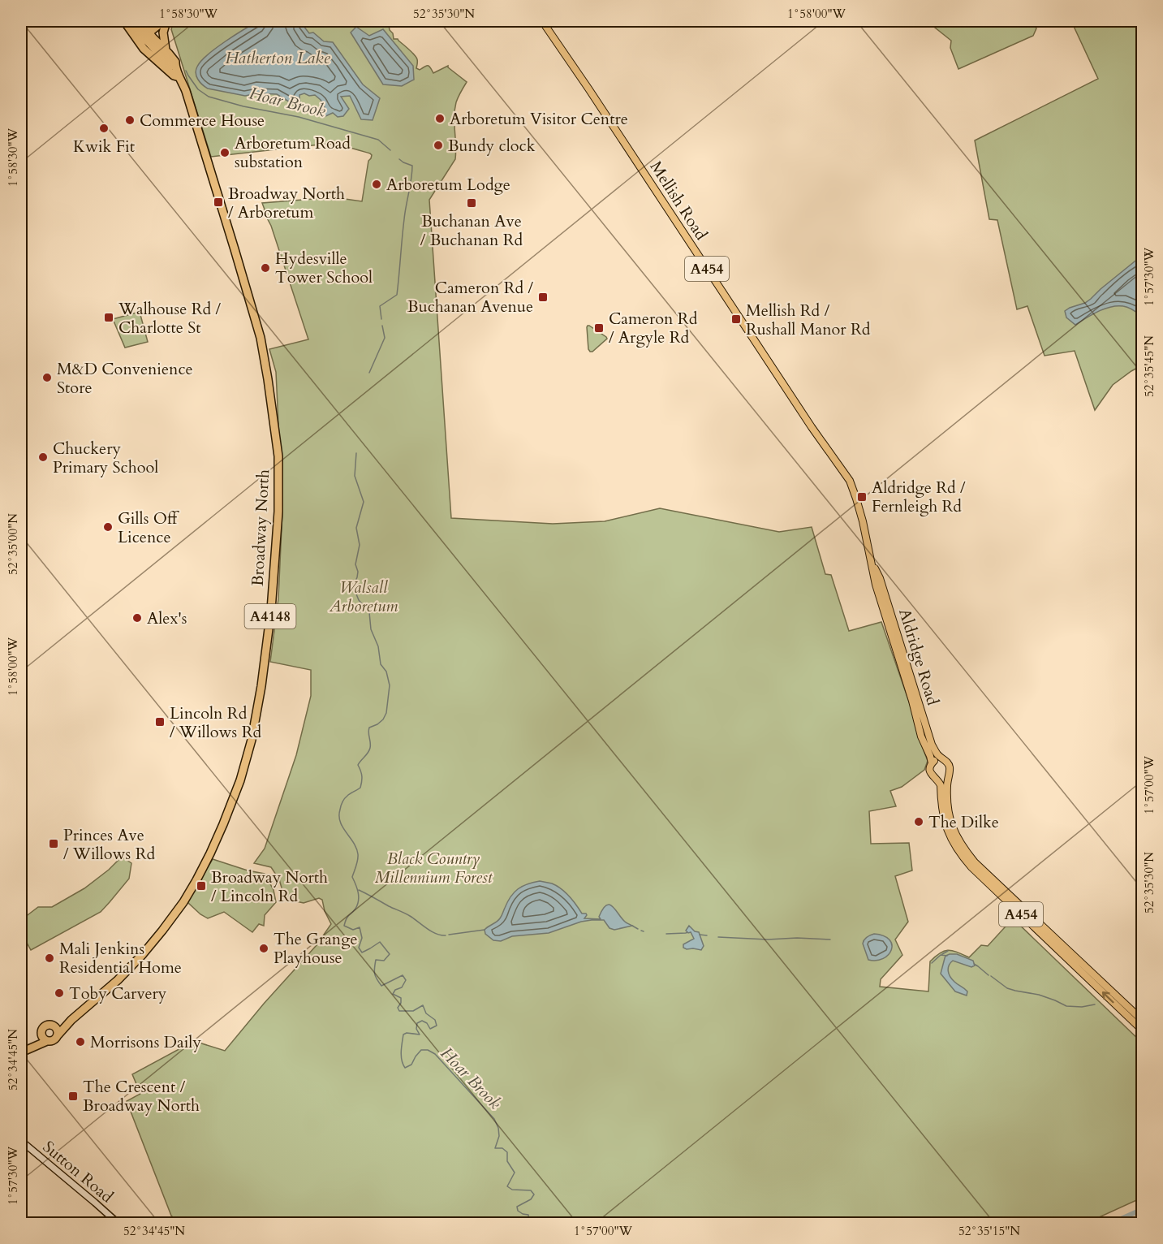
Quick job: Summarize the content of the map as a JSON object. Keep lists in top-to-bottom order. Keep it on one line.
{"streets":{"highway":["Broadway North","A4148"],"main road":["Mellish Road","A454","Aldridge Road","Sutton Road"]},"crossings":[["Mellish Road","Aldridge Road"],["A454","Aldridge Road"]],"water":["Hatherton Lake","Hoar Brook"],"parks":["Walsall Arboretum","Black Country Millennium Forest"],"places":{"other":["Arboretum Visitor Centre","Commerce House","Kwik Fit","Bundy clock","Arboretum Road substation","Arboretum Lodge","Hydesville Tower School","M&D Convenience Store","Chuckery Primary School","Gills Off Licence","Alex's","The Dilke","The Grange Playhouse","Mali Jenkins Residential Home","Toby Carvery","Morrisons Daily"],"transit":["Broadway North / Arboretum","Buchanan Ave / Buchanan Rd","Cameron Rd / Buchanan Avenue","Walhouse Rd / Charlotte St","Mellish Rd / Rushall Manor Rd","Cameron Rd / Argyle Rd","Aldridge Rd / Fernleigh Rd","Lincoln Rd / Willows Rd","Princes Ave / Willows Rd","Broadway North / Lincoln Rd","The Crescent / Broadway North"]},"coordinates":["1°58'30\"W","52°35'30\"N","1°58'00\"W","1°57'30\"W","52°35'45\"N","52°35'00\"N","1°57'00\"W","52°34'45\"N","52°35'15\"N"]}
